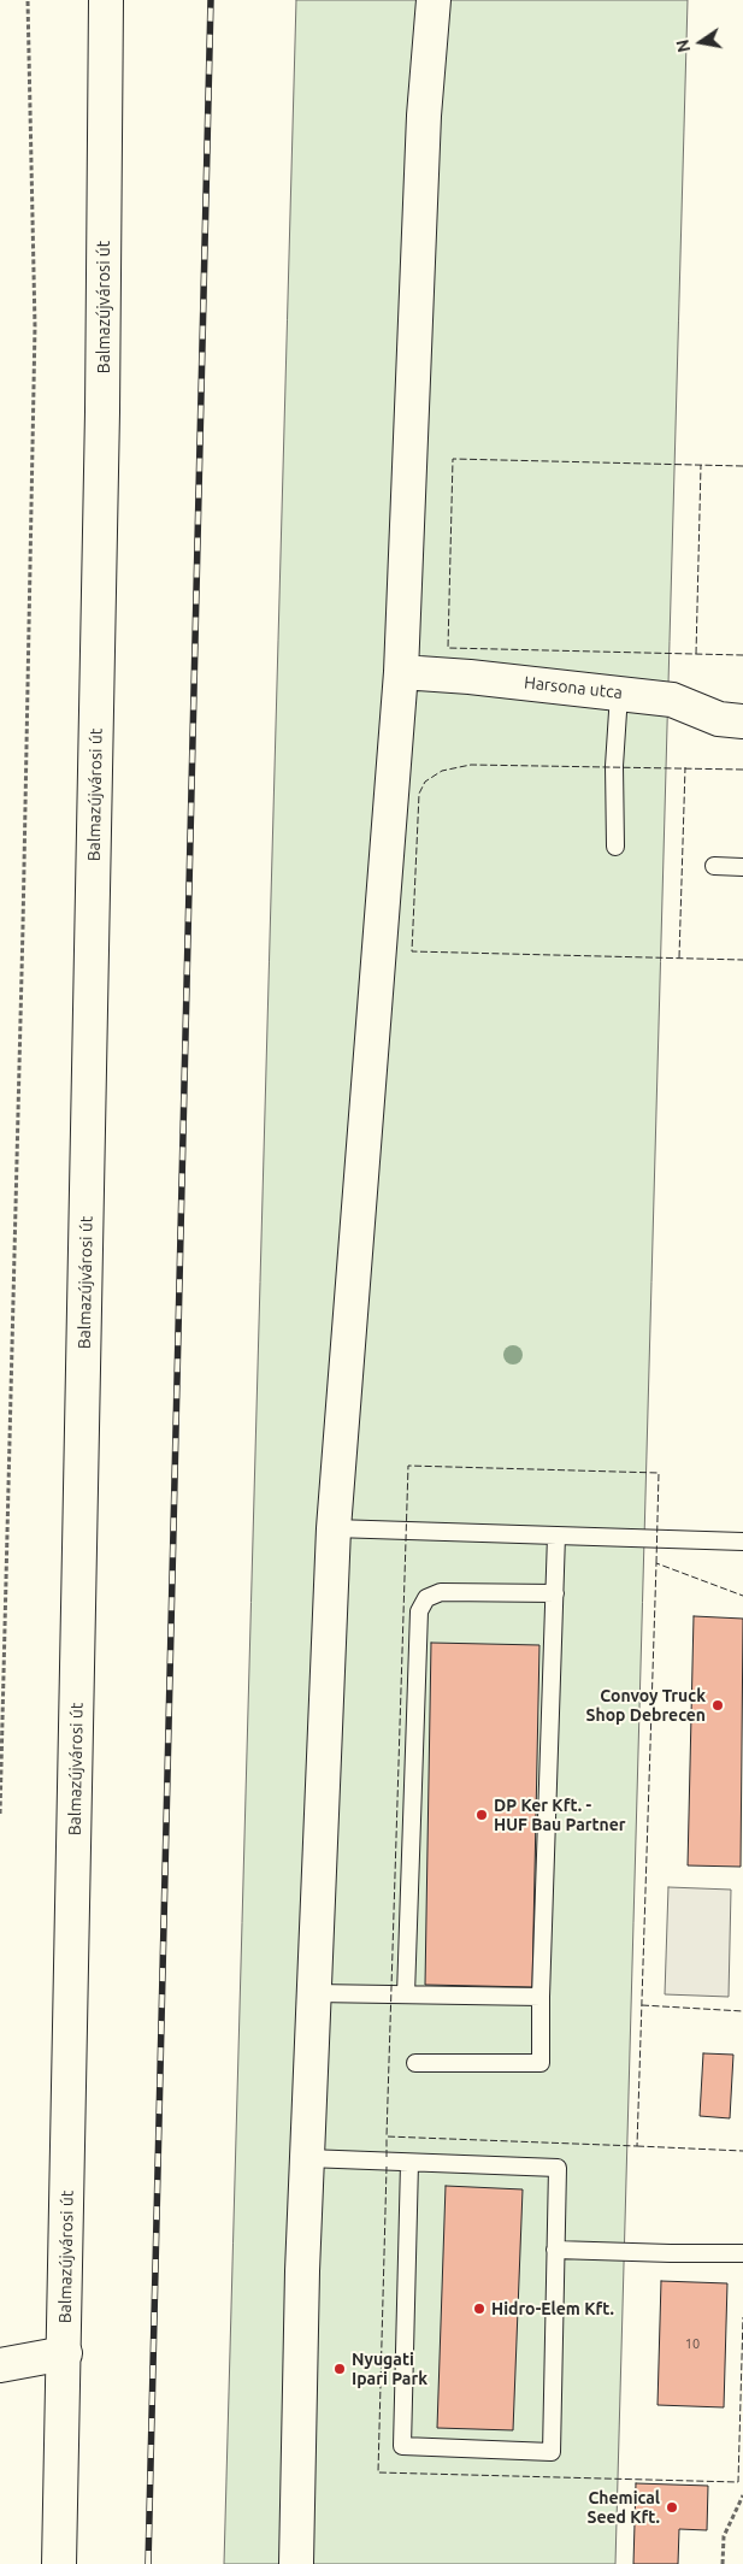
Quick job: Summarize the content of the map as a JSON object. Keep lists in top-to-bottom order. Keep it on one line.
{"streets":{"street":["Balmazújvárosi út","Harsona utca"]},"places":["Convoy Truck Shop Debrecen","DP Ker Kft. - HUF Bau Partner","Hidro-Elem Kft.","Nyugati Ipari Park","Chemical Seed Kft."],"house_numbers":["10"],"north":"left"}
